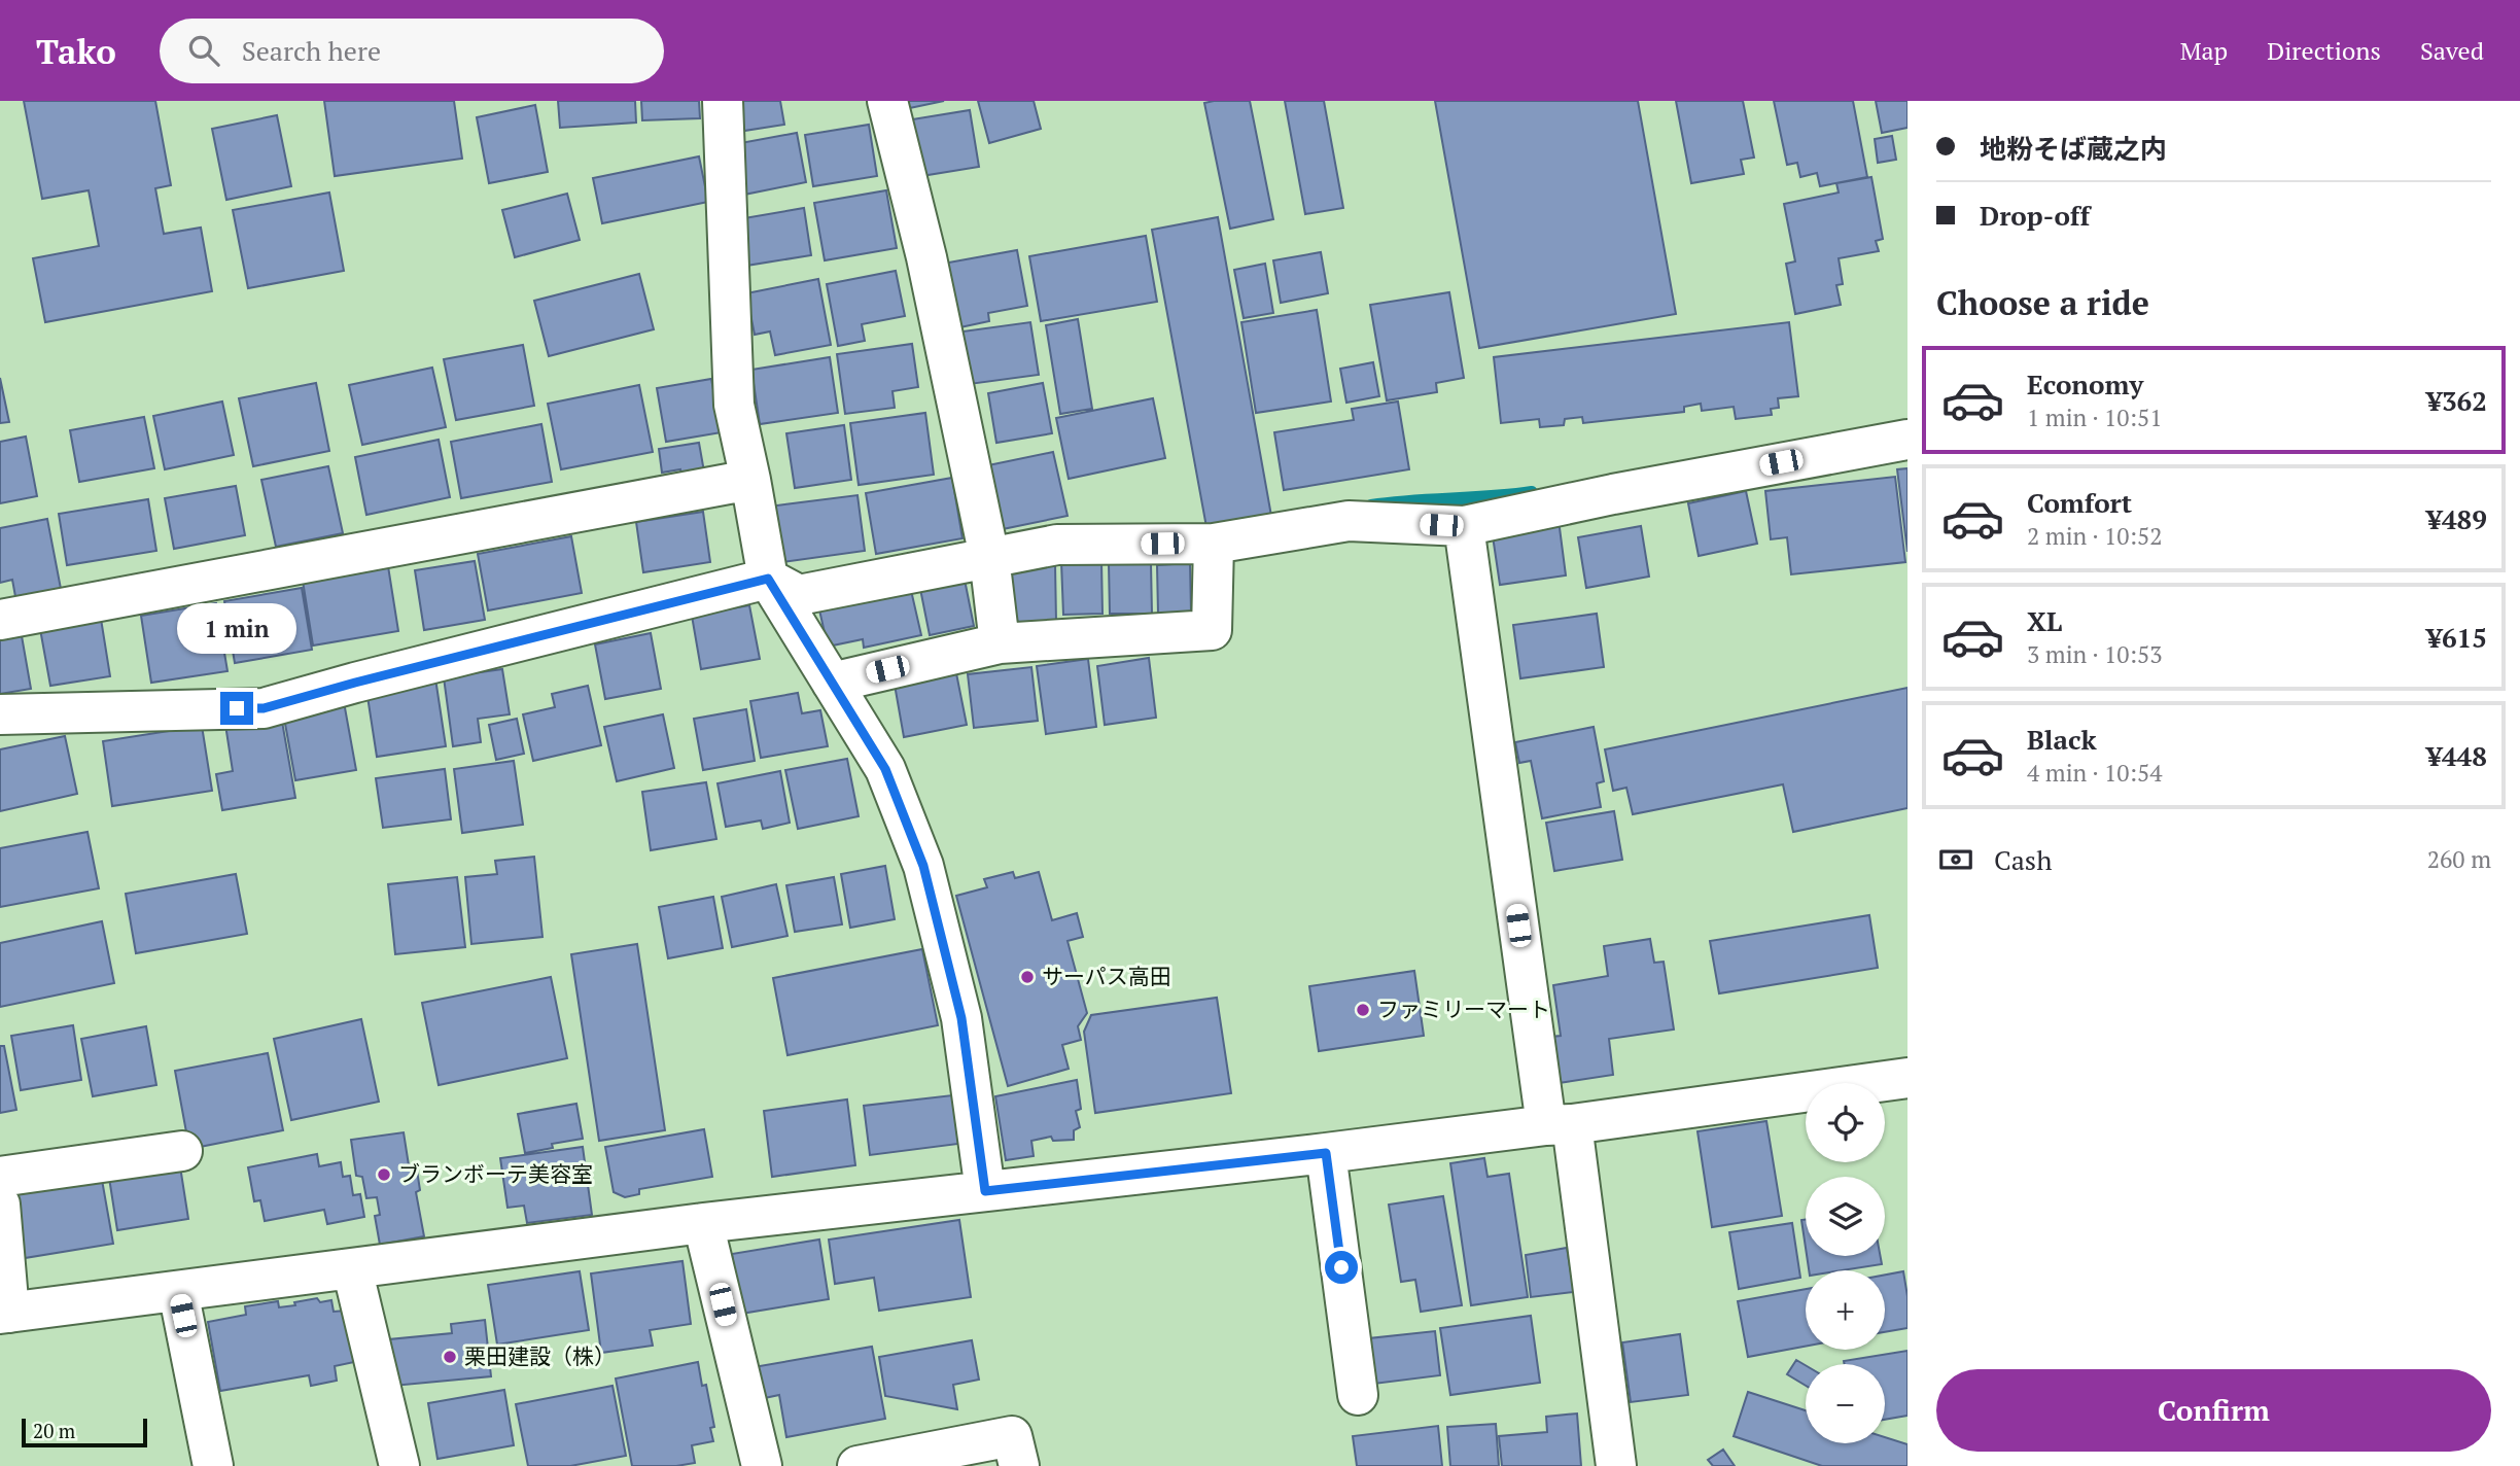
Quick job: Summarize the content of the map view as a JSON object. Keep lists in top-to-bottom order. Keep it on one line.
{"places":["サーパス高田","ファミリーマート","ブランボーテ美容室","栗田建設（株）"],"scale_bar":"20 m","page":{"header":"Tako","search":"Search here","nav":["Map","Directions","Saved"],"banner":["地粉そば蔵之内","Drop-off"],"heading":"Choose a ride","list":[{"name":"Economy","note":"1 min · 10:51","value":"¥362"},{"name":"Comfort","note":"2 min · 10:52","value":"¥489"},{"name":"XL","note":"3 min · 10:53","value":"¥615"},{"name":"Black","note":"4 min · 10:54","value":"¥448"}],"bubble":"1 min","pay":["Cash","260 m"],"map_buttons":["+","−"],"buttons":"Confirm","scale":"20 m"}}
